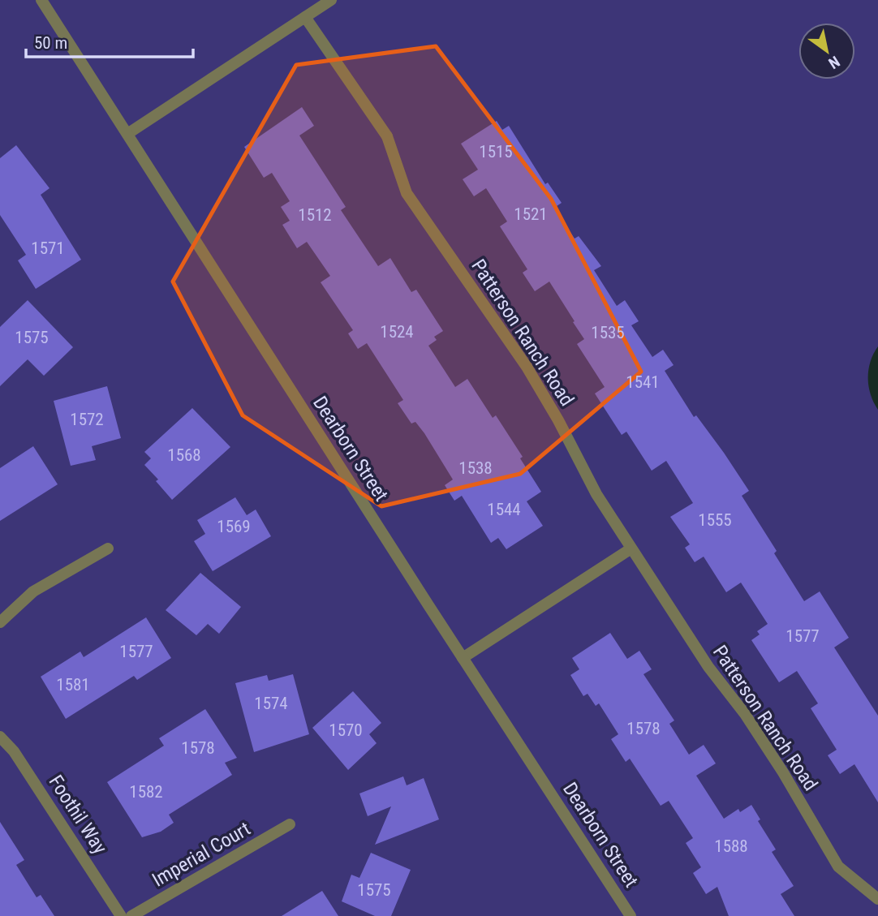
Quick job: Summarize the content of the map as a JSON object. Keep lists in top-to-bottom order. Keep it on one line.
{"streets":{"street":["Patterson Ranch Road","Dearborn Street","Foothil Way","Imperial Court"]},"house_numbers":["1515","1521","1512","1571","1524","1535","1575","1541","1572","1568","1538","1544","1555","1569","1577","1577","1581","1574","1578","1570","1578","1582","1588","1575"],"scale_bar":"50 m","north":"bottom right"}
